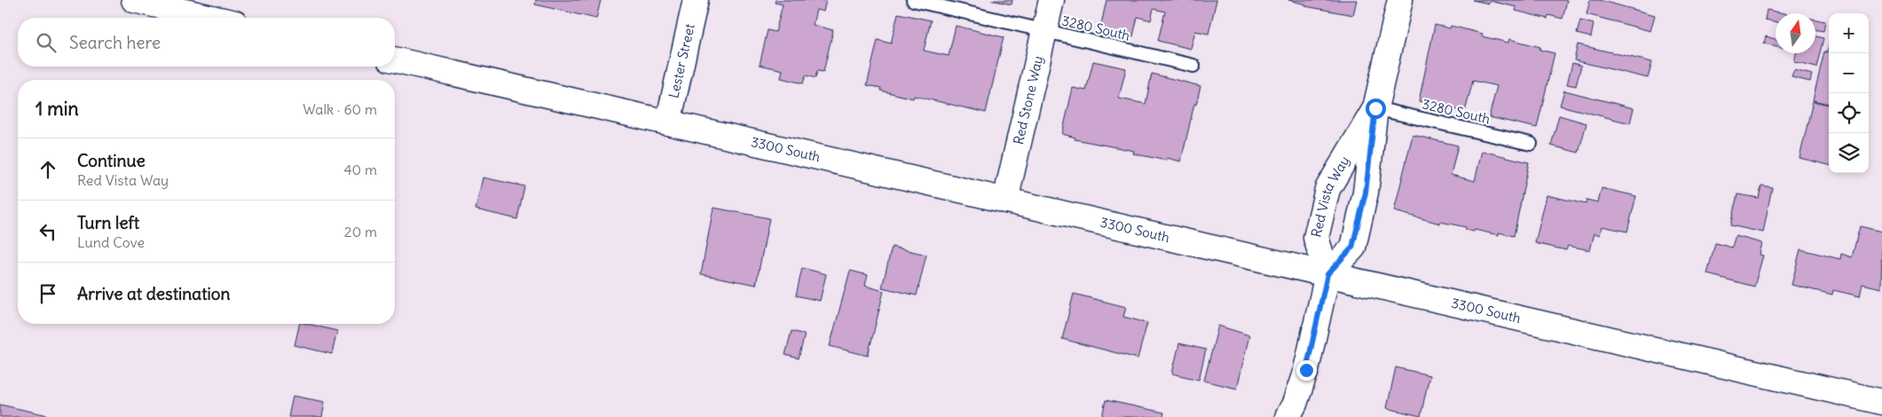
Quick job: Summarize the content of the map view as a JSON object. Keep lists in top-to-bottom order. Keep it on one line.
{"streets":{"street":["Lester Street","Red Stone Way","3300 South","Red Vista Way"],"lane":["3280 South"]},"crossings":[["3280 South","Red Stone Way"],["3280 South","Red Vista Way"],["Lester Street","3300 South"],["Red Stone Way","3300 South"],["3300 South","Red Vista Way"]],"north":"top","page":{"map_buttons":["+","−"],"search":"Search here","heading":["1 min","Walk · 60 m"],"list":[["Continue","Red Vista Way","40 m"],["Turn left","Lund Cove","20 m"],"Arrive at destination"]}}
